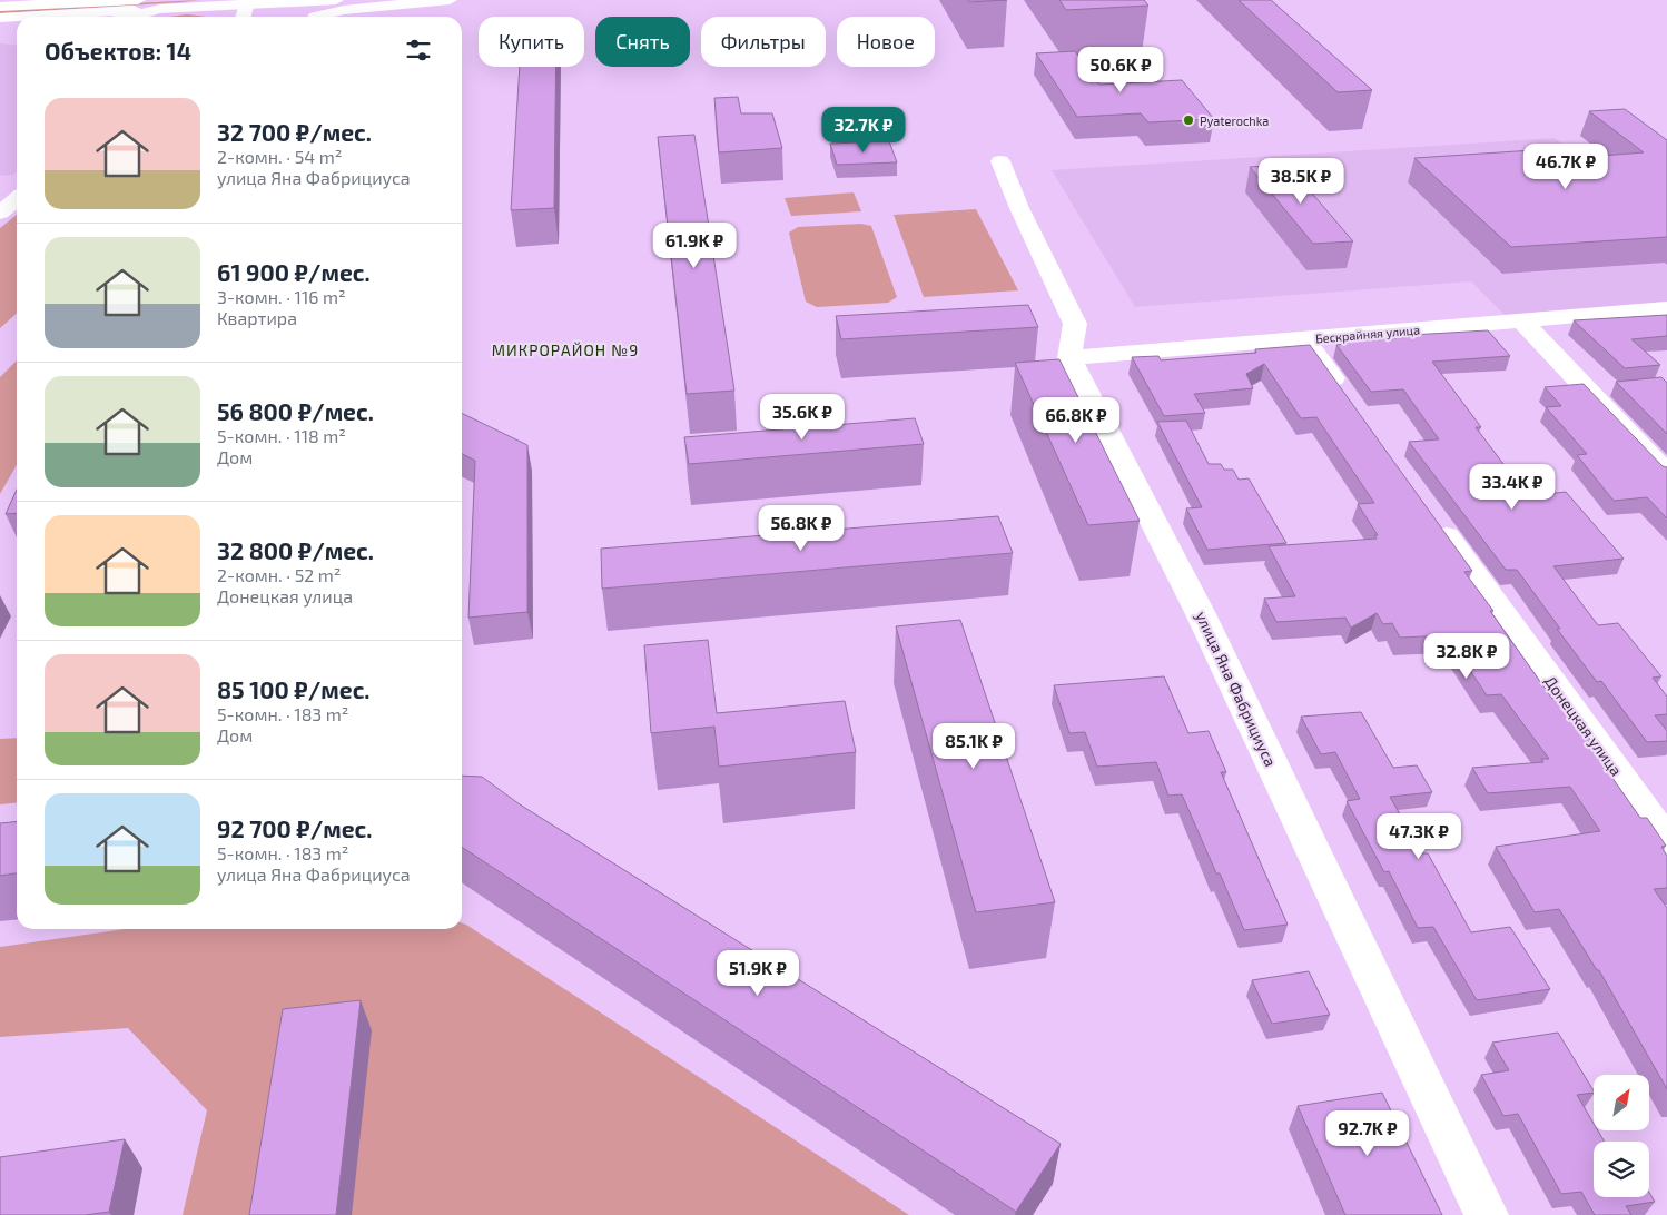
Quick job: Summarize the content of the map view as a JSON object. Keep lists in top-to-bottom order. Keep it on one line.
{"streets":{"street":["Бескрайняя улица","улица Яна Фабрициуса","Донецкая улица"]},"crossings":[["Бескрайняя улица","улица Яна Фабрициуса"]],"districts":["МИКРОРАЙОН №9"],"places":["Pyaterochka"],"north":"top right","page":{"chip":["Купить","Снять","Фильтры","Новое"],"heading":"Объектов: 14","price":["50.6K ₽","32.7K ₽","46.7K ₽","38.5K ₽","61.9K ₽","35.6K ₽","66.8K ₽","33.4K ₽","56.8K ₽","32.8K ₽","85.1K ₽","47.3K ₽","51.9K ₽","92.7K ₽"],"list":[{"name":"32 700 ₽/мес.","note":"2-комн. · 54 m² · улица Яна Фабрициуса"},{"name":"61 900 ₽/мес.","note":"3-комн. · 116 m² · Квартира"},{"name":"56 800 ₽/мес.","note":"5-комн. · 118 m² · Дом"},{"name":"32 800 ₽/мес.","note":"2-комн. · 52 m² · Донецкая улица"},{"name":"85 100 ₽/мес.","note":"5-комн. · 183 m² · Дом"},{"name":"92 700 ₽/мес.","note":"5-комн. · 183 m² · улица Яна Фабрициуса"}]}}
